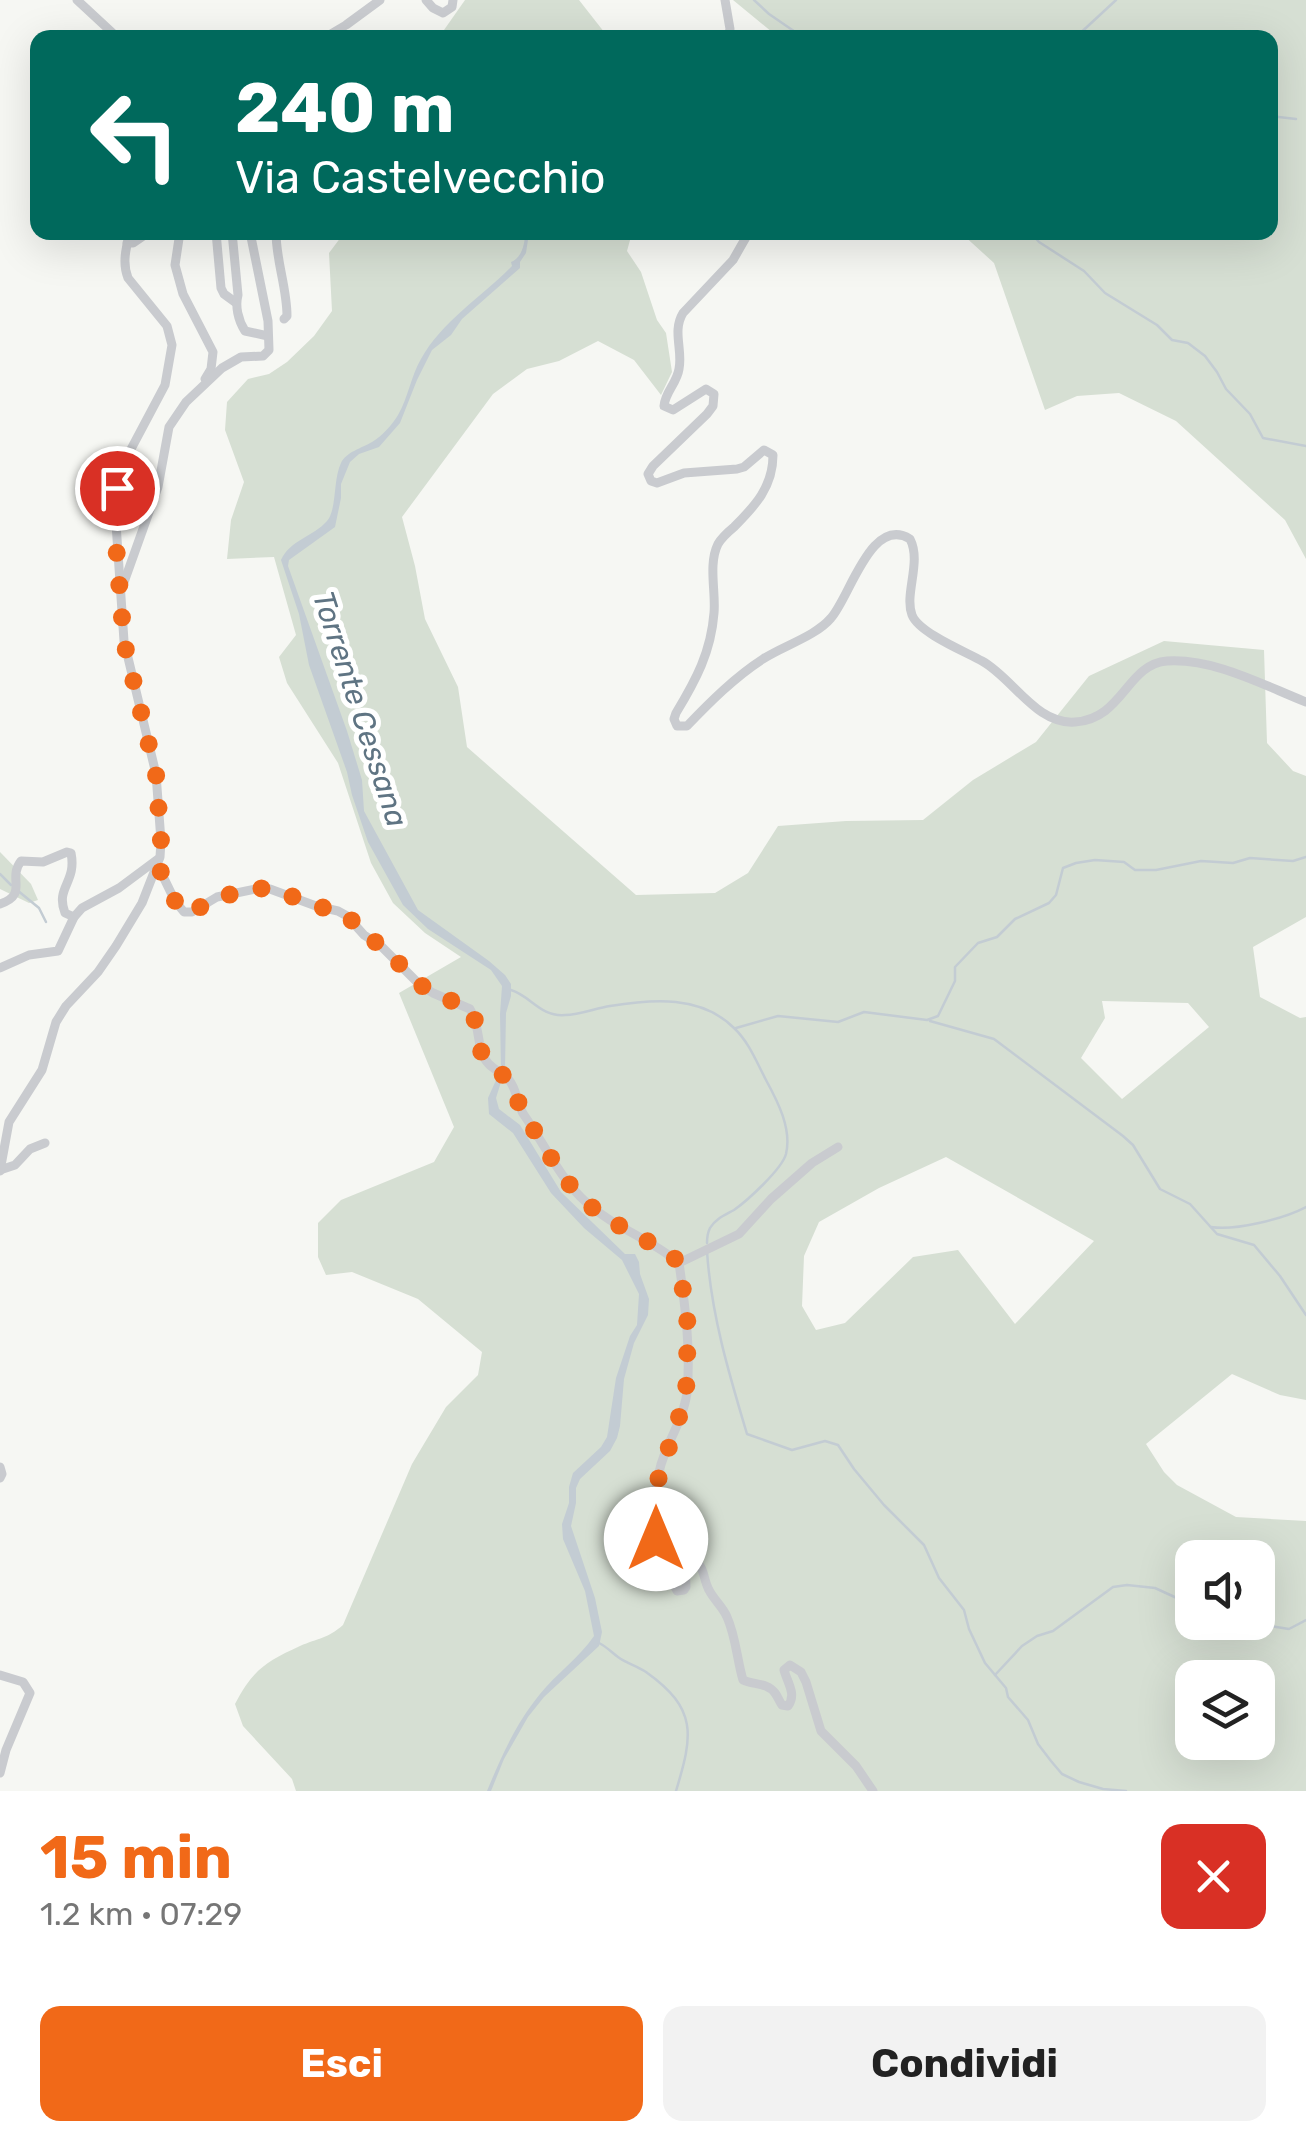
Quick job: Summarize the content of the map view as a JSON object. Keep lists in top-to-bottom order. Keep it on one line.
{"water":["Torrente Cessana"],"page":{"turn":["240 m","Via Castelvecchio"],"heading":["15 min","1.2 km · 07:29"],"buttons":["Esci","Condividi"]}}
